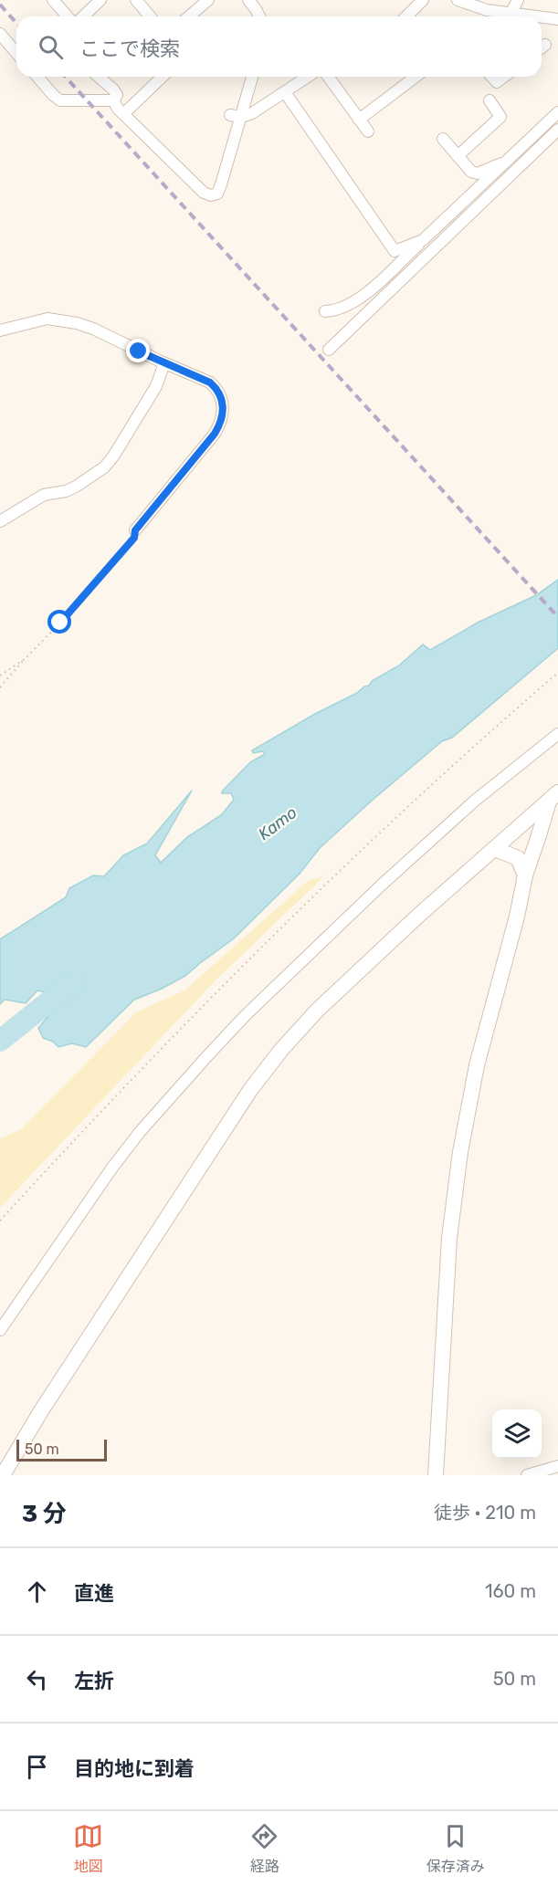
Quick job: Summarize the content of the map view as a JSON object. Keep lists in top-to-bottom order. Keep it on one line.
{"water":["Kamo"],"scale_bar":"50 m","page":{"search":"ここで検索","scale":"50 m","heading":["3 分","徒歩 · 210 m"],"list":[["直進","160 m"],["左折","50 m"],"目的地に到着"],"nav":["地図","経路","保存済み"]}}
